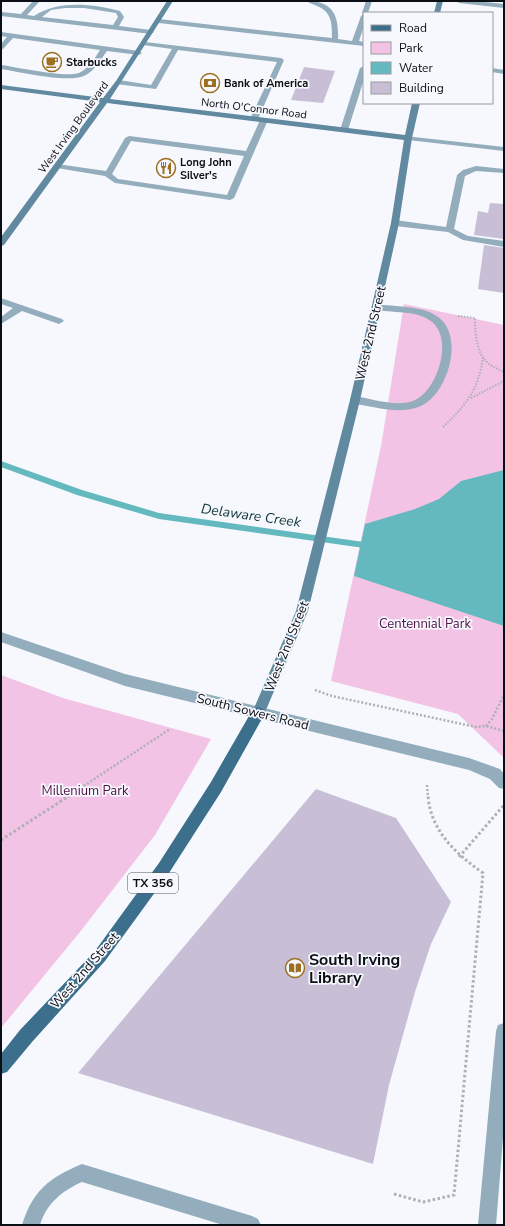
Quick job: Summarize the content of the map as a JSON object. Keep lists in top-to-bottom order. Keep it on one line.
{"streets":{"main road":["North O'Connor Road","West Irving Boulevard","West 2nd Street","TX 356"],"street":["South Sowers Road"]},"crossings":[["North O'Connor Road","West Irving Boulevard"],["North O'Connor Road","West 2nd Street"],["West 2nd Street","South Sowers Road"]],"water":["Delaware Creek"],"parks":["Centennial Park","Millenium Park"],"places":{"cafe":["Starbucks"],"bank":["Bank of America"],"restaurant":["Long John Silver's"],"library":["South Irving Library"]},"legend":["Road","Park","Water","Building"]}
